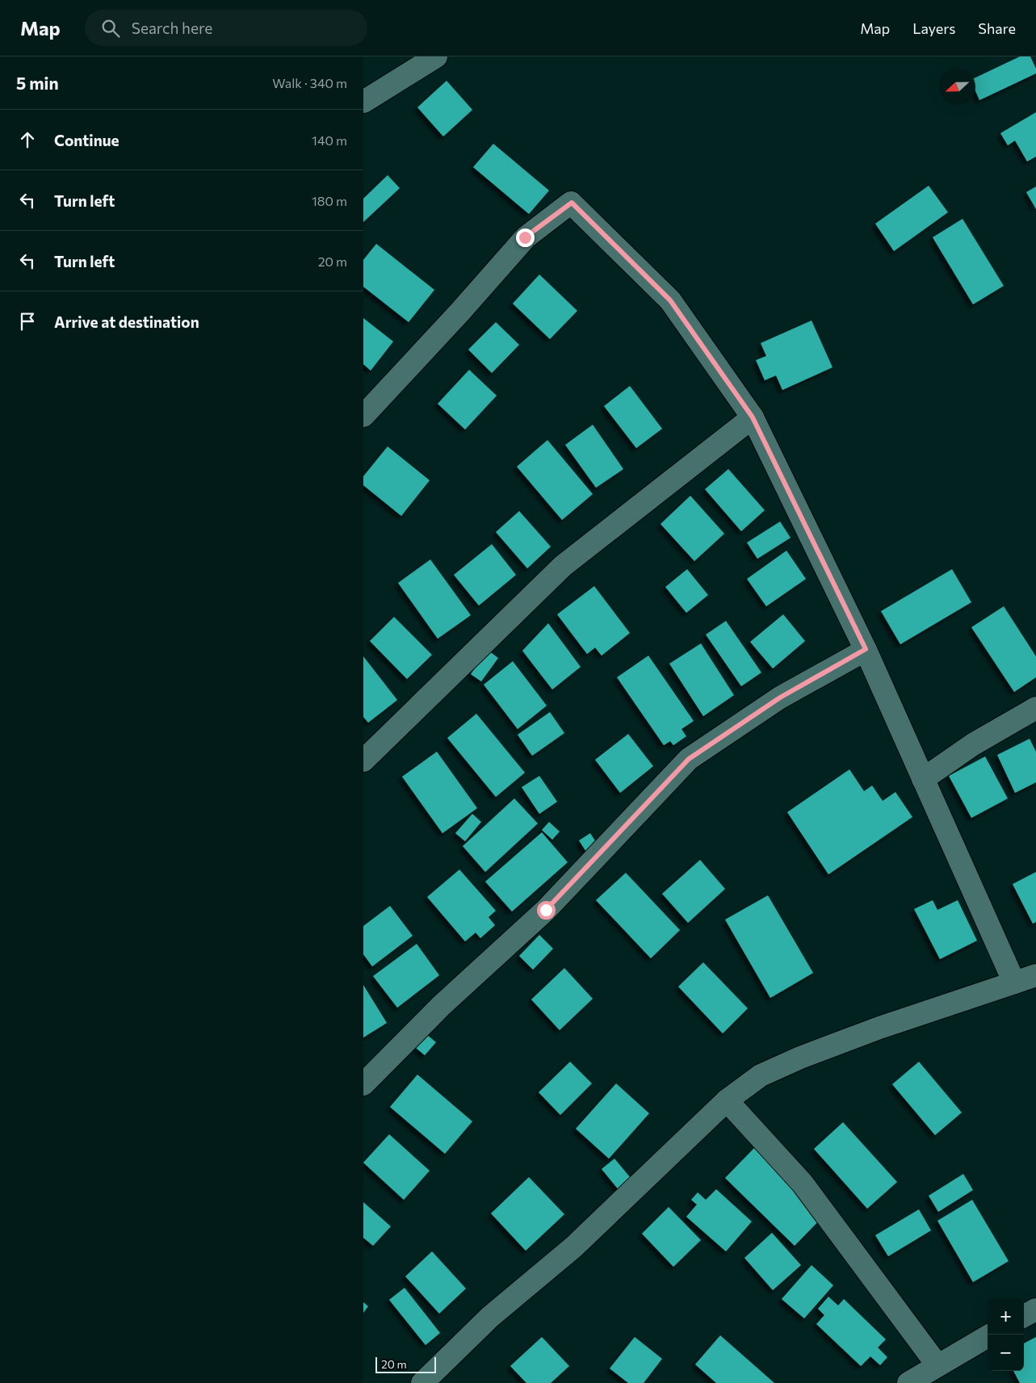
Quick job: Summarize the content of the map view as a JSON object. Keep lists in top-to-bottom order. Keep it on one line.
{"scale_bar":"20 m","north":"left","page":{"header":"Map","search":"Search here","nav":["Map","Layers","Share"],"heading":["5 min","Walk · 340 m"],"list":[["Continue","140 m"],["Turn left","180 m"],["Turn left","20 m"],"Arrive at destination"],"map_buttons":["+","−"],"scale":"20 m"}}
